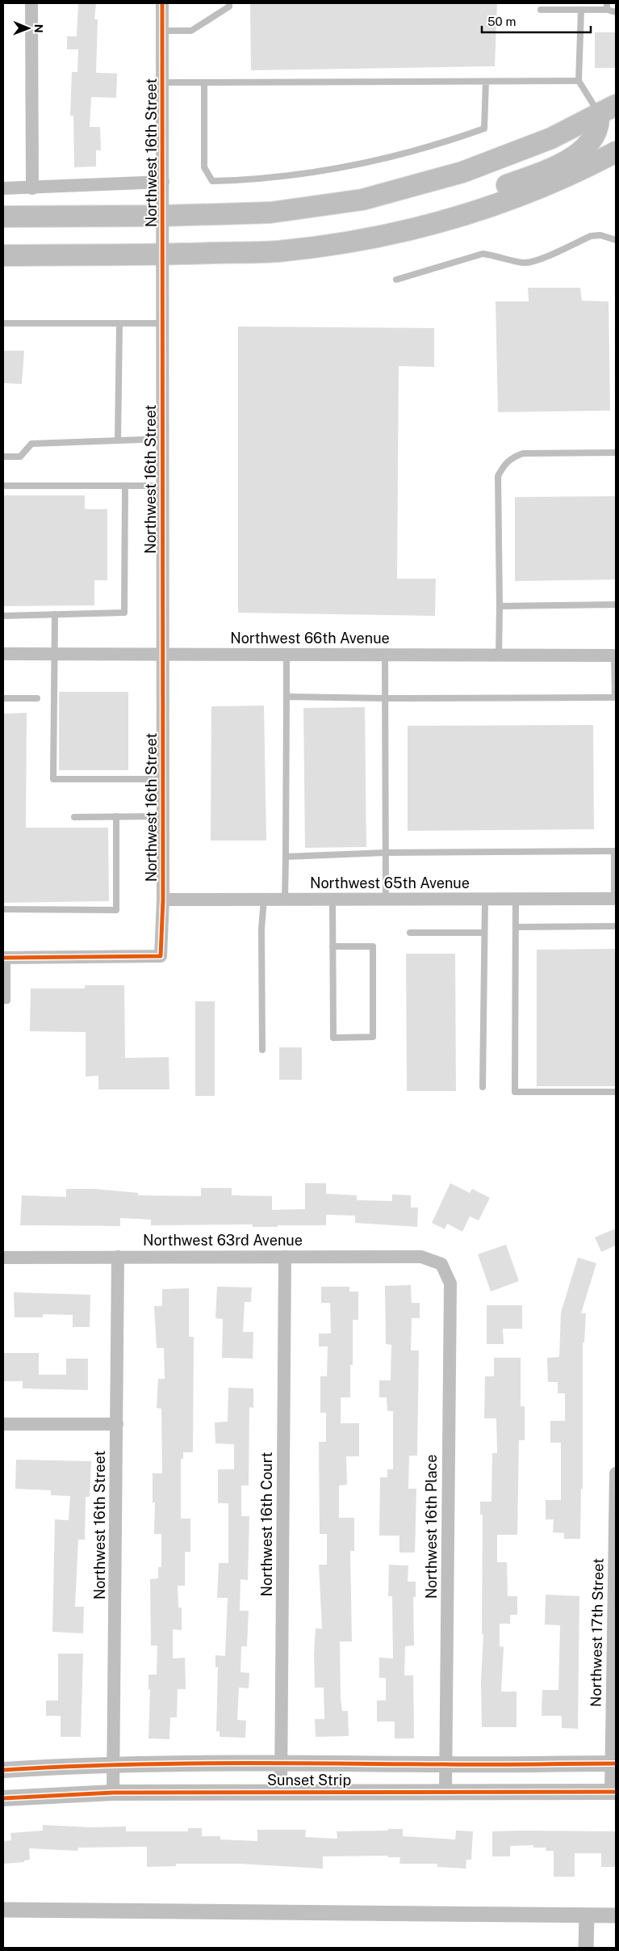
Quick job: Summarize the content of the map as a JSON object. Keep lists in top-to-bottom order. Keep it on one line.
{"streets":{"street":["Northwest 16th Street","Northwest 66th Avenue","Northwest 65th Avenue","Northwest 63rd Avenue","Northwest 16th Court","Northwest 16th Place","Northwest 17th Street","Sunset Strip"]},"crossings":[["Northwest 16th Street","Northwest 66th Avenue"],["Northwest 16th Street","Northwest 65th Avenue"],["Northwest 16th Street","Northwest 63rd Avenue"],["Northwest 16th Street","Sunset Strip"],["Northwest 63rd Avenue","Northwest 16th Court"],["Northwest 63rd Avenue","Northwest 16th Place"],["Northwest 16th Court","Sunset Strip"],["Northwest 16th Place","Sunset Strip"],["Northwest 17th Street","Sunset Strip"]],"scale_bar":"50 m","north":"right"}
